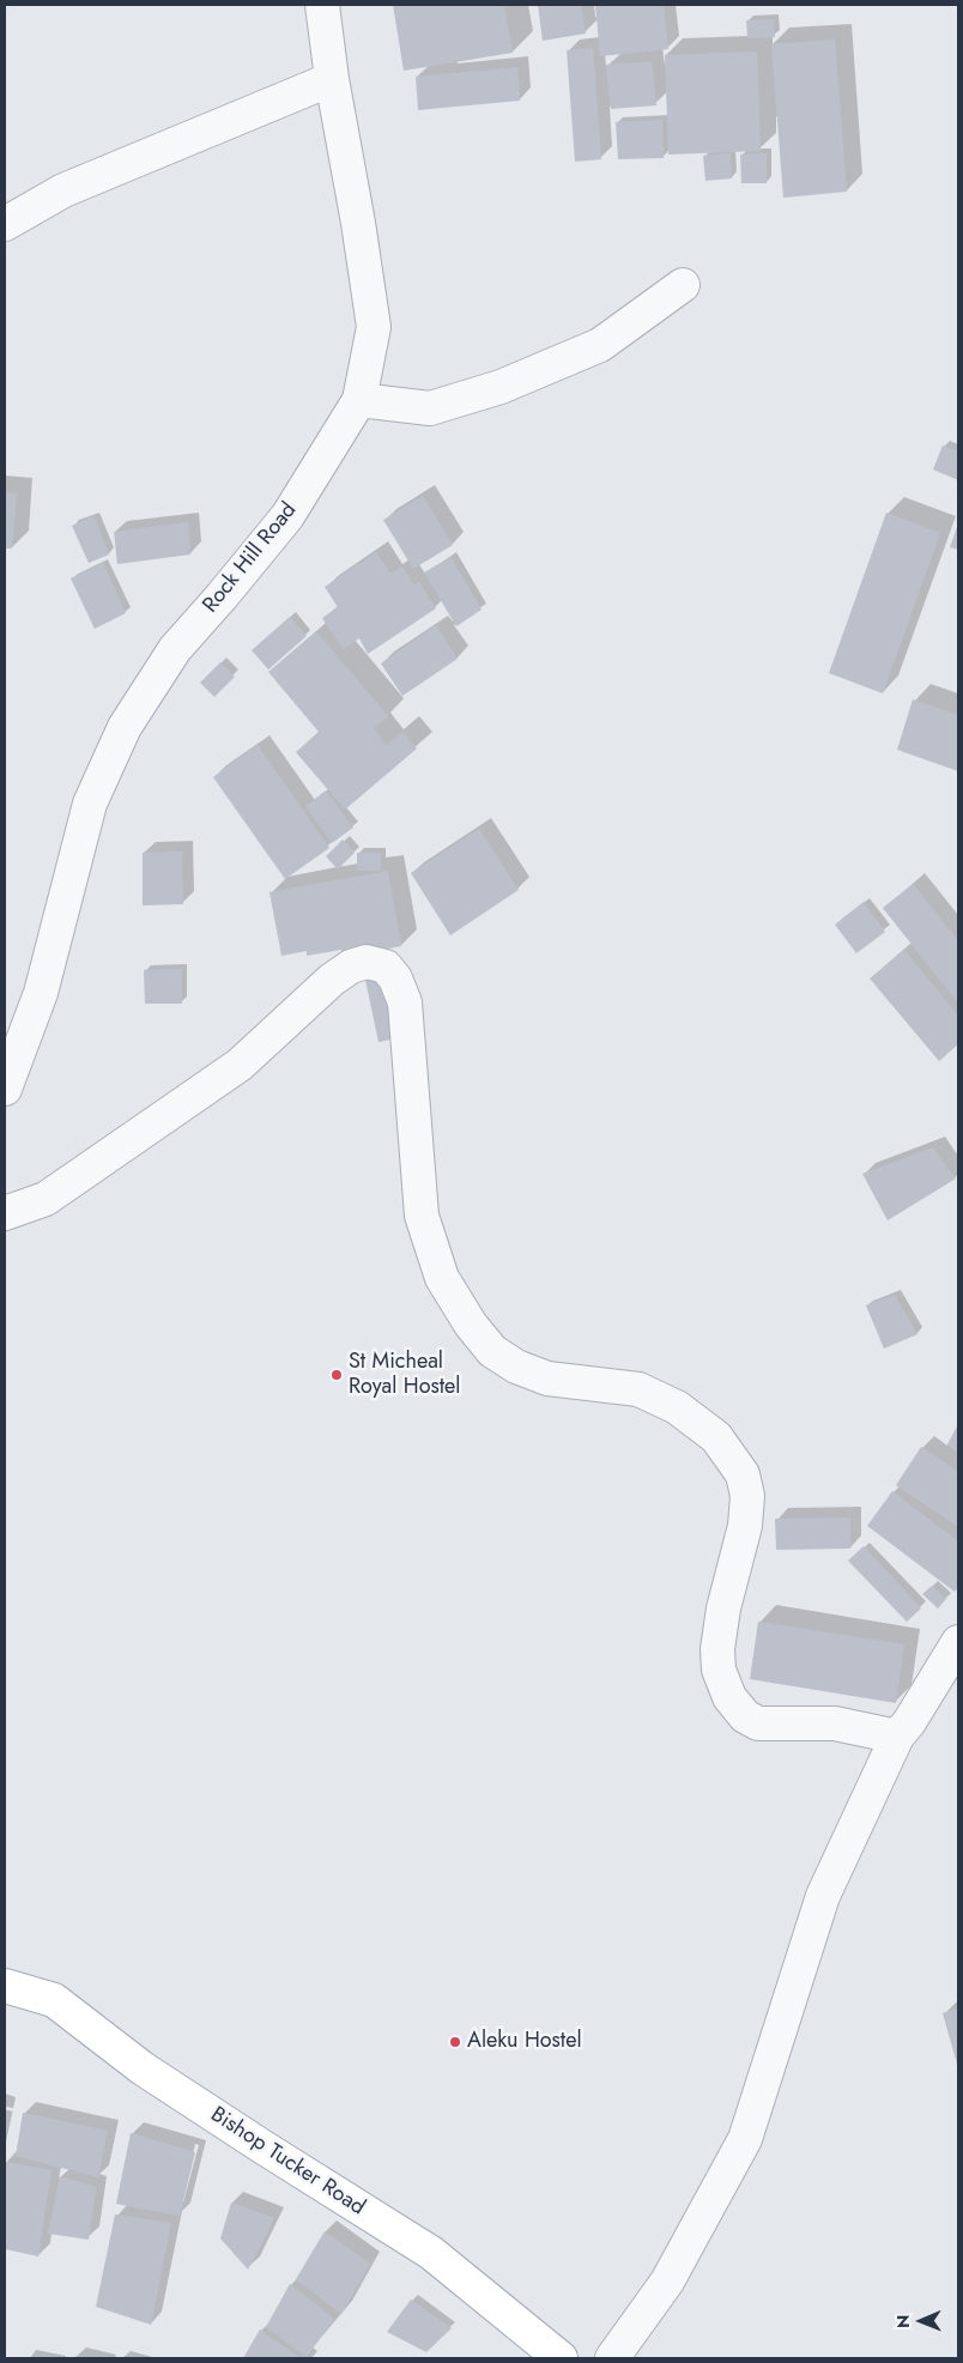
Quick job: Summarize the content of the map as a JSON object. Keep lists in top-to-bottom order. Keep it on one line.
{"streets":{"main road":["Bishop Tucker Road"],"street":["Rock Hill Road"]},"places":["St Micheal Royal Hostel","Aleku Hostel"],"north":"left"}
